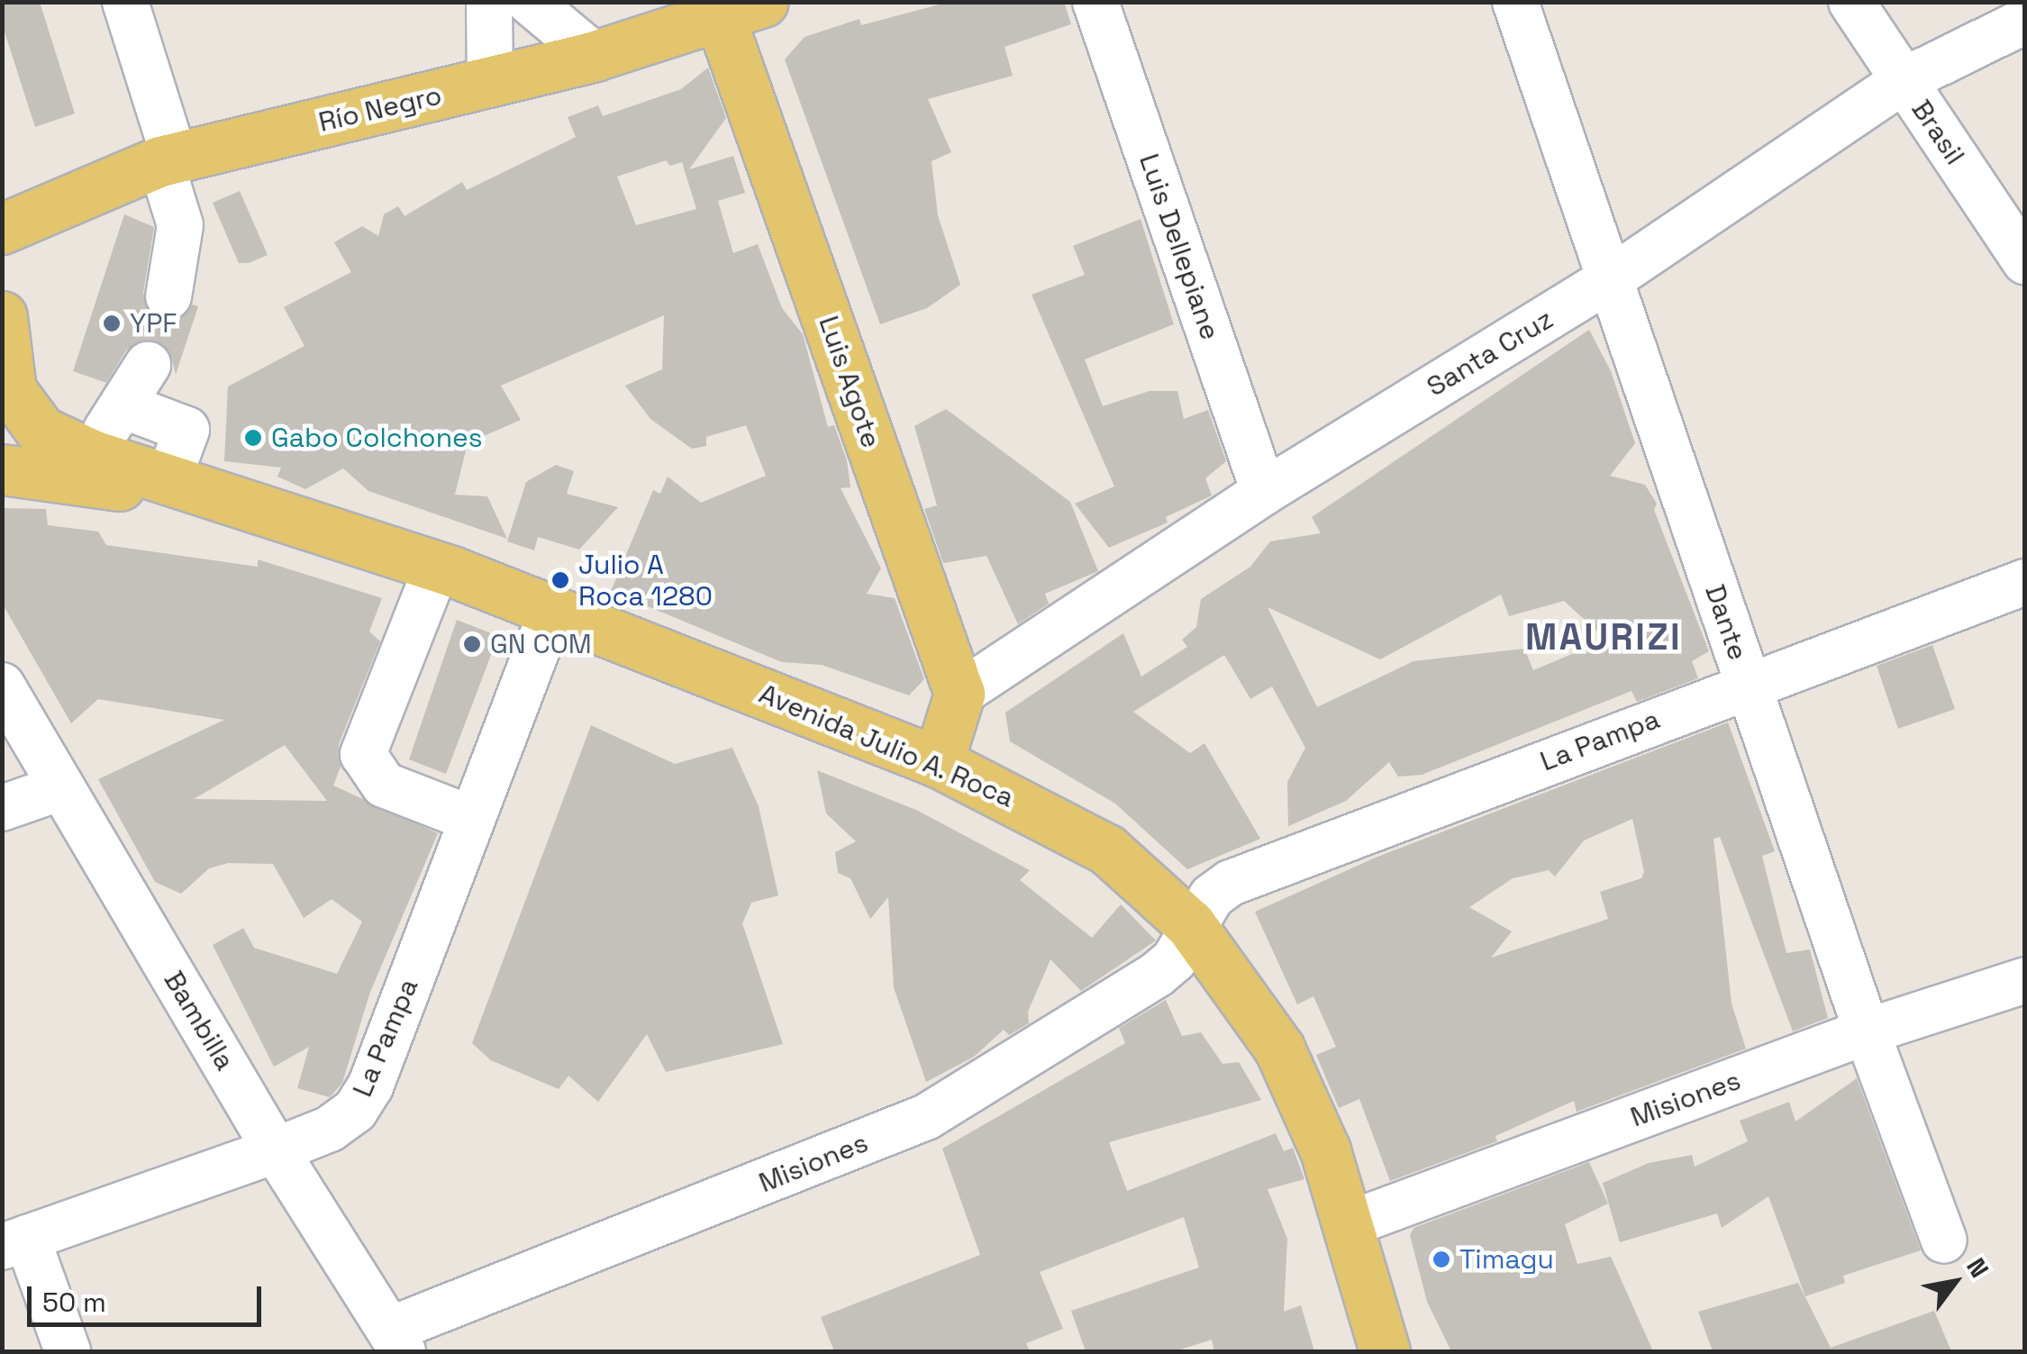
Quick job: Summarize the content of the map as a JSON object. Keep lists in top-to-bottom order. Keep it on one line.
{"streets":{"main road":["Río Negro","Luis Agote","Avenida Julio A. Roca"],"street":["Brasil","Luis Dellepiane","Santa Cruz","Dante","La Pampa","Bambilla","Misiones"]},"crossings":[["Río Negro","Luis Agote"],["Brasil","Santa Cruz"],["Luis Dellepiane","Santa Cruz"],["Santa Cruz","Luis Agote"],["Santa Cruz","Dante"],["Dante","La Pampa"],["Dante","Misiones"],["La Pampa","Avenida Julio A. Roca"],["La Pampa","Bambilla"],["La Pampa","Misiones"],["Avenida Julio A. Roca","Misiones"],["Bambilla","Misiones"]],"districts":["MAURIZI"],"places":["YPF","Gabo Colchones","Julio A Roca 1280","GN COM","Timagu"],"scale_bar":"50 m","north":"top right"}
